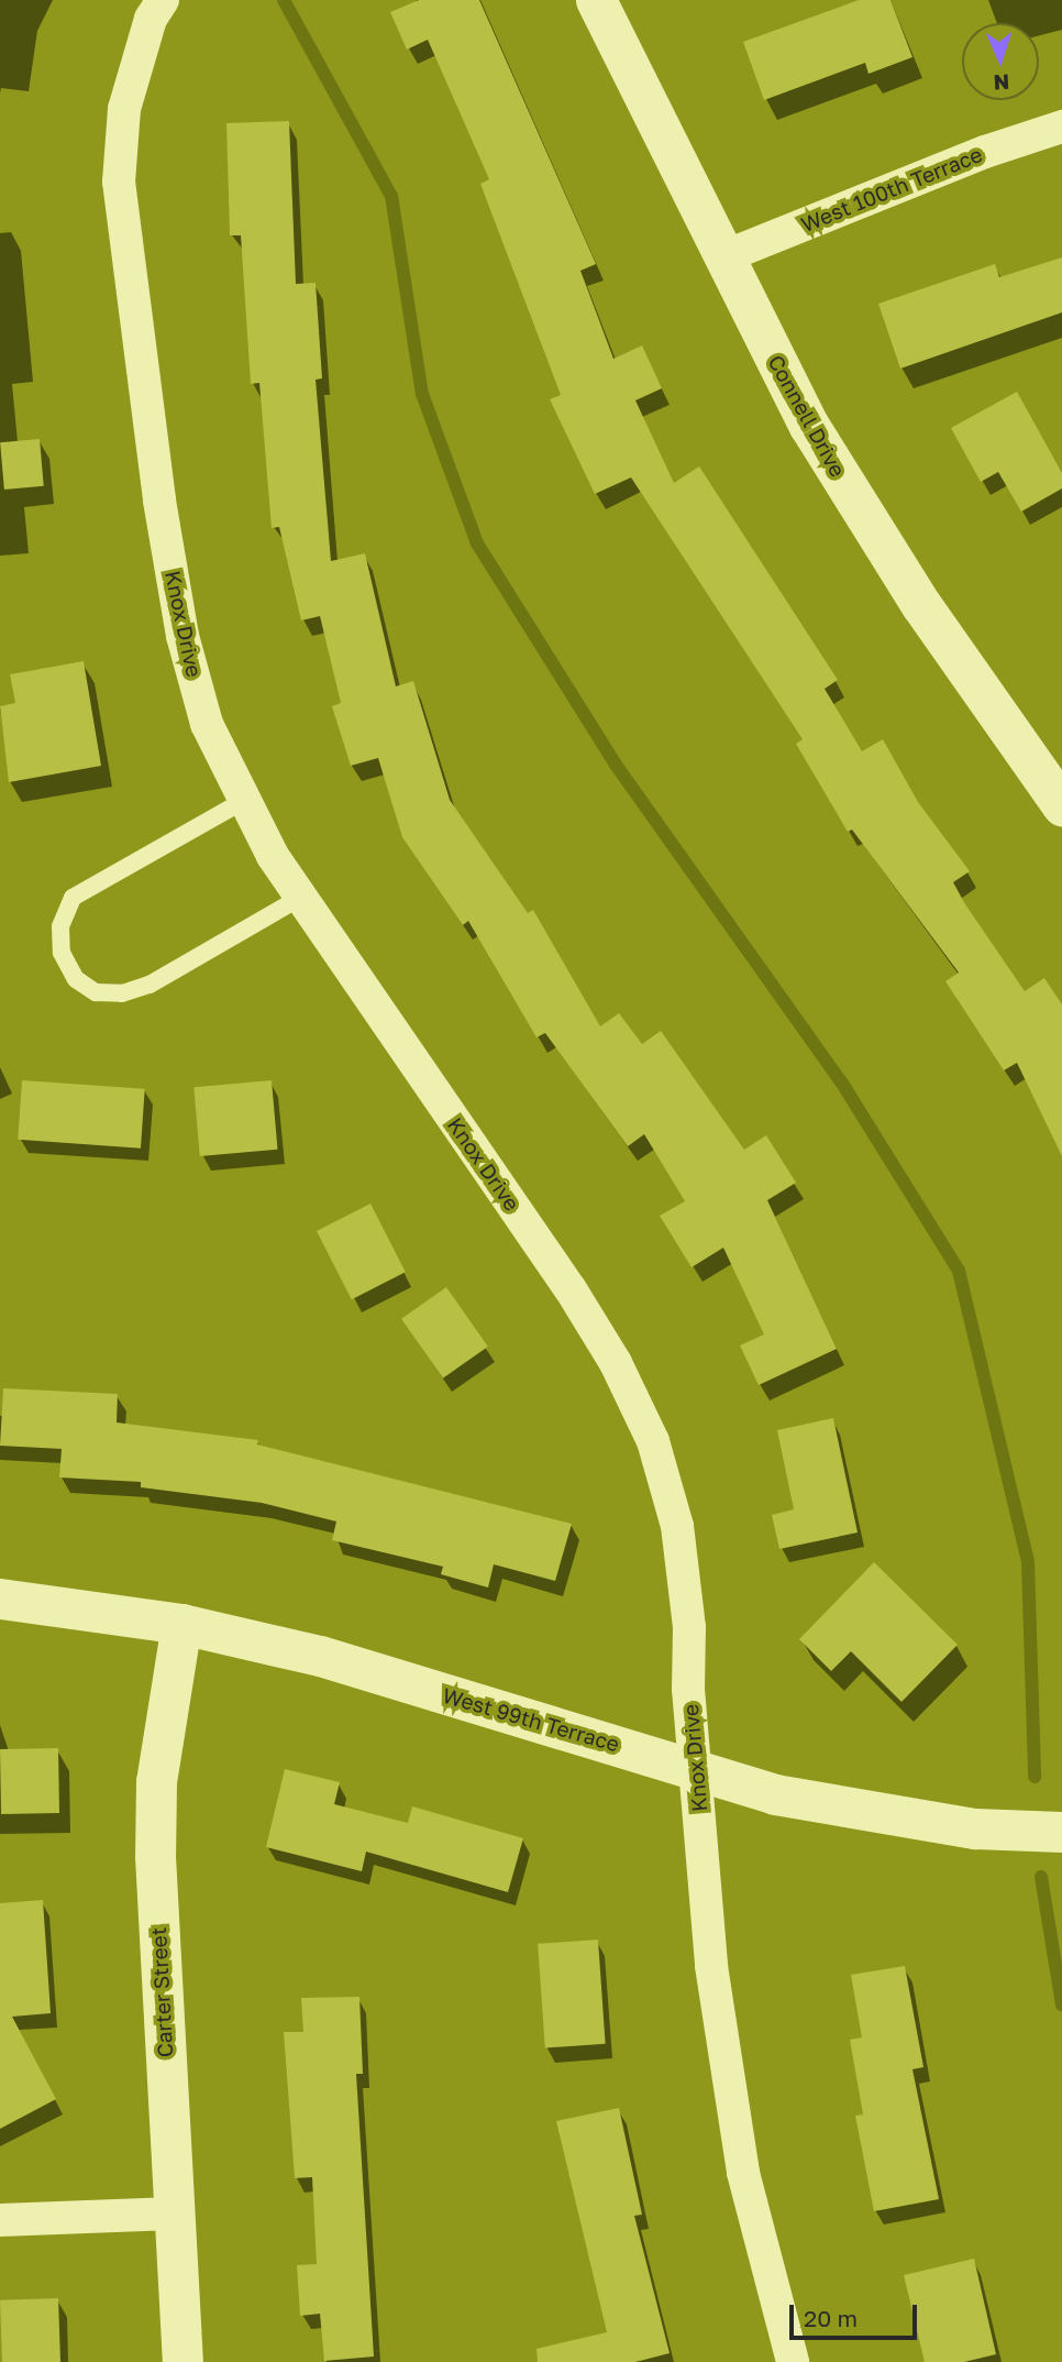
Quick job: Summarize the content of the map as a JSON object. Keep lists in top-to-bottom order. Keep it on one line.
{"streets":{"street":["West 100th Terrace","Connell Drive","Knox Drive","West 99th Terrace","Carter Street"]},"crossings":[["West 100th Terrace","Connell Drive"],["Knox Drive","West 99th Terrace"],["West 99th Terrace","Carter Street"]],"scale_bar":"20 m","north":"bottom"}
